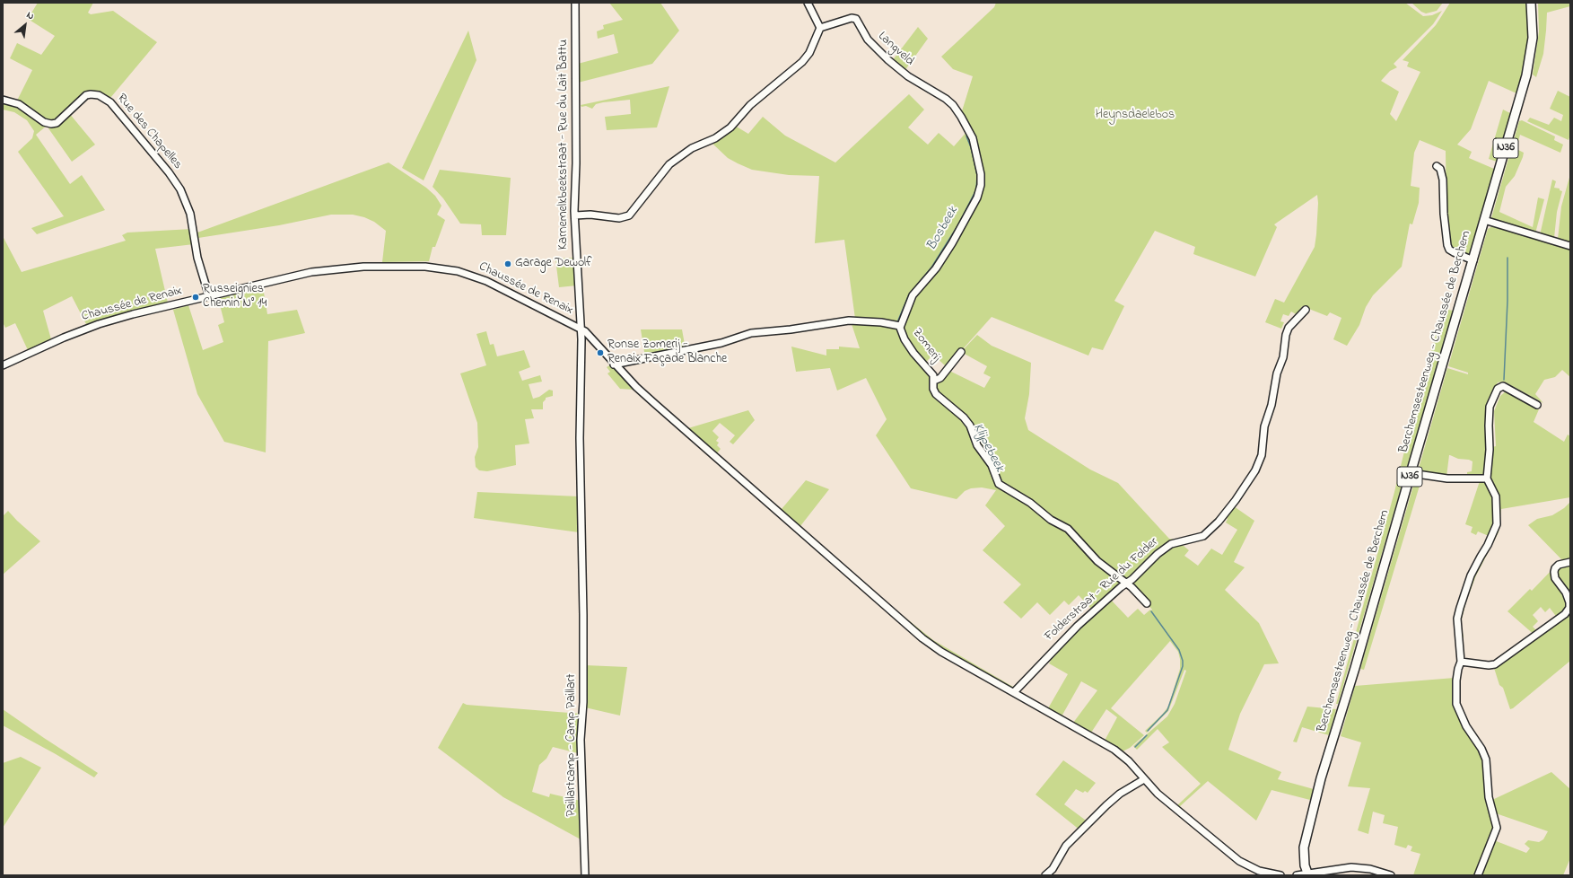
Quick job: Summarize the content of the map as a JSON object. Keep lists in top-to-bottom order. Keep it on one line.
{"streets":{"main road":["N36","Berchemsesteenweg - Chaussée de Berchem"],"street":["Langveld","Rue des Chapelles","Karnemelkbeekstraat - Rue du Lait Battu","Chaussée de Renaix","Zomerij","Folderstraat - Rue du Folder","Paillartcamp - Camp Paillart"]},"crossings":[["Langveld","Zomerij"],["Rue des Chapelles","Chaussée de Renaix"],["Karnemelkbeekstraat - Rue du Lait Battu","Chaussée de Renaix"],["Karnemelkbeekstraat - Rue du Lait Battu","Paillartcamp - Camp Paillart"],["Chaussée de Renaix","Zomerij"],["Chaussée de Renaix","Folderstraat - Rue du Folder"],["Zomerij","Folderstraat - Rue du Folder"]],"water":["Bosbeek","Klijpebeek"],"parks":["Heynsdaelebos"],"places":["Garage Dewolf","Russeignies Chemin N° 14","Ronse Zomerij - Renaix Façade Blanche"],"north":"top right"}
